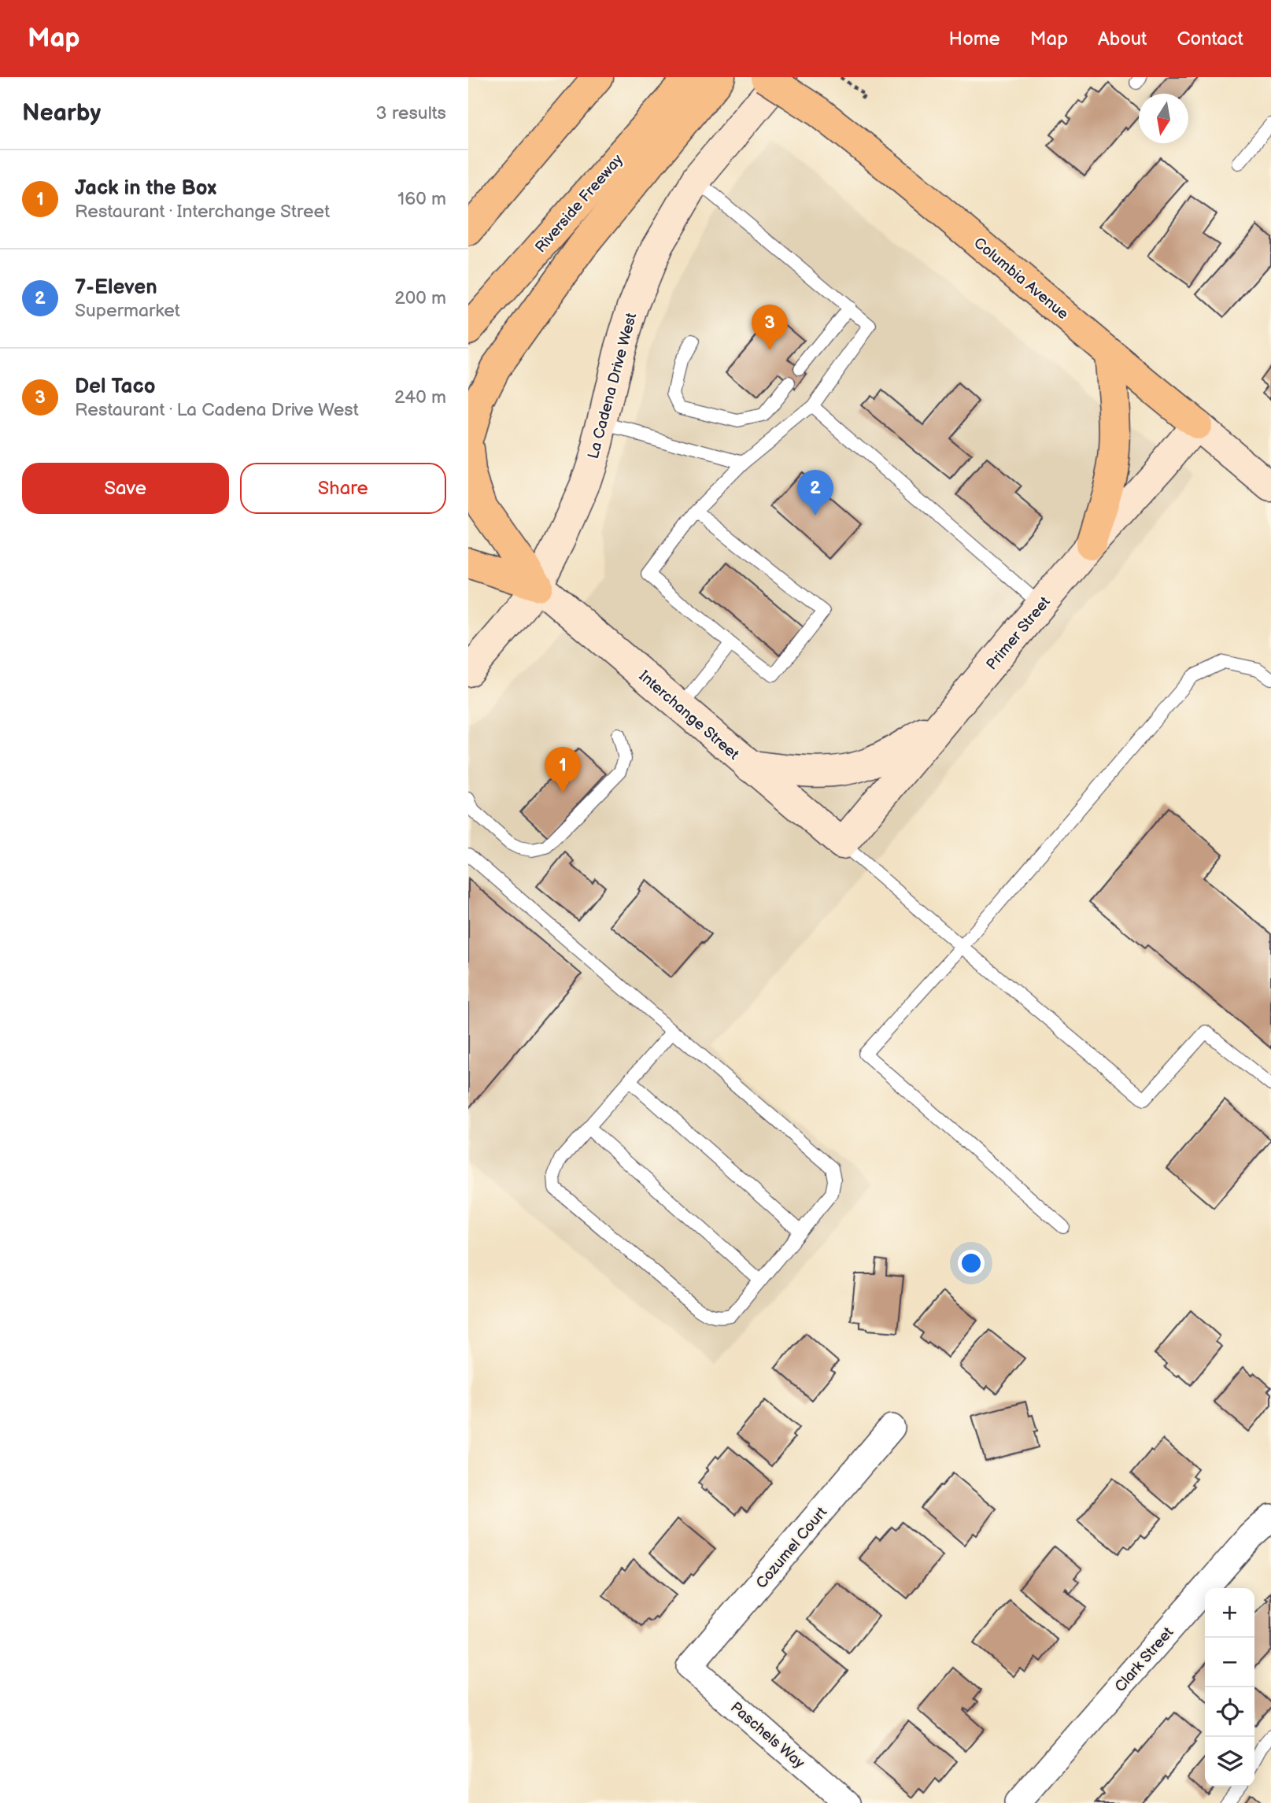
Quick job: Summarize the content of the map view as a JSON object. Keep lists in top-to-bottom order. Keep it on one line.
{"streets":{"main road":["Riverside Freeway","Columbia Avenue"],"street":["La Cadena Drive West","Primer Street","Interchange Street","Cozumel Court","Clark Street","Paschels Way"]},"crossings":[["Columbia Avenue","Primer Street"],["La Cadena Drive West","Interchange Street"],["Primer Street","Interchange Street"],["Cozumel Court","Paschels Way"]],"north":"bottom","page":{"header":"Map","nav":["Home","Map","About","Contact"],"heading":["Nearby","3 results"],"list":[{"mark":"1","name":"Jack in the Box","note":"Restaurant · Interchange Street","value":"160 m"},{"mark":"2","name":"7-Eleven","note":"Supermarket","value":"200 m"},{"mark":"3","name":"Del Taco","note":"Restaurant · La Cadena Drive West","value":"240 m"}],"pins":["3","2","1"],"buttons":["Save","Share"],"map_buttons":["+","−"]}}
